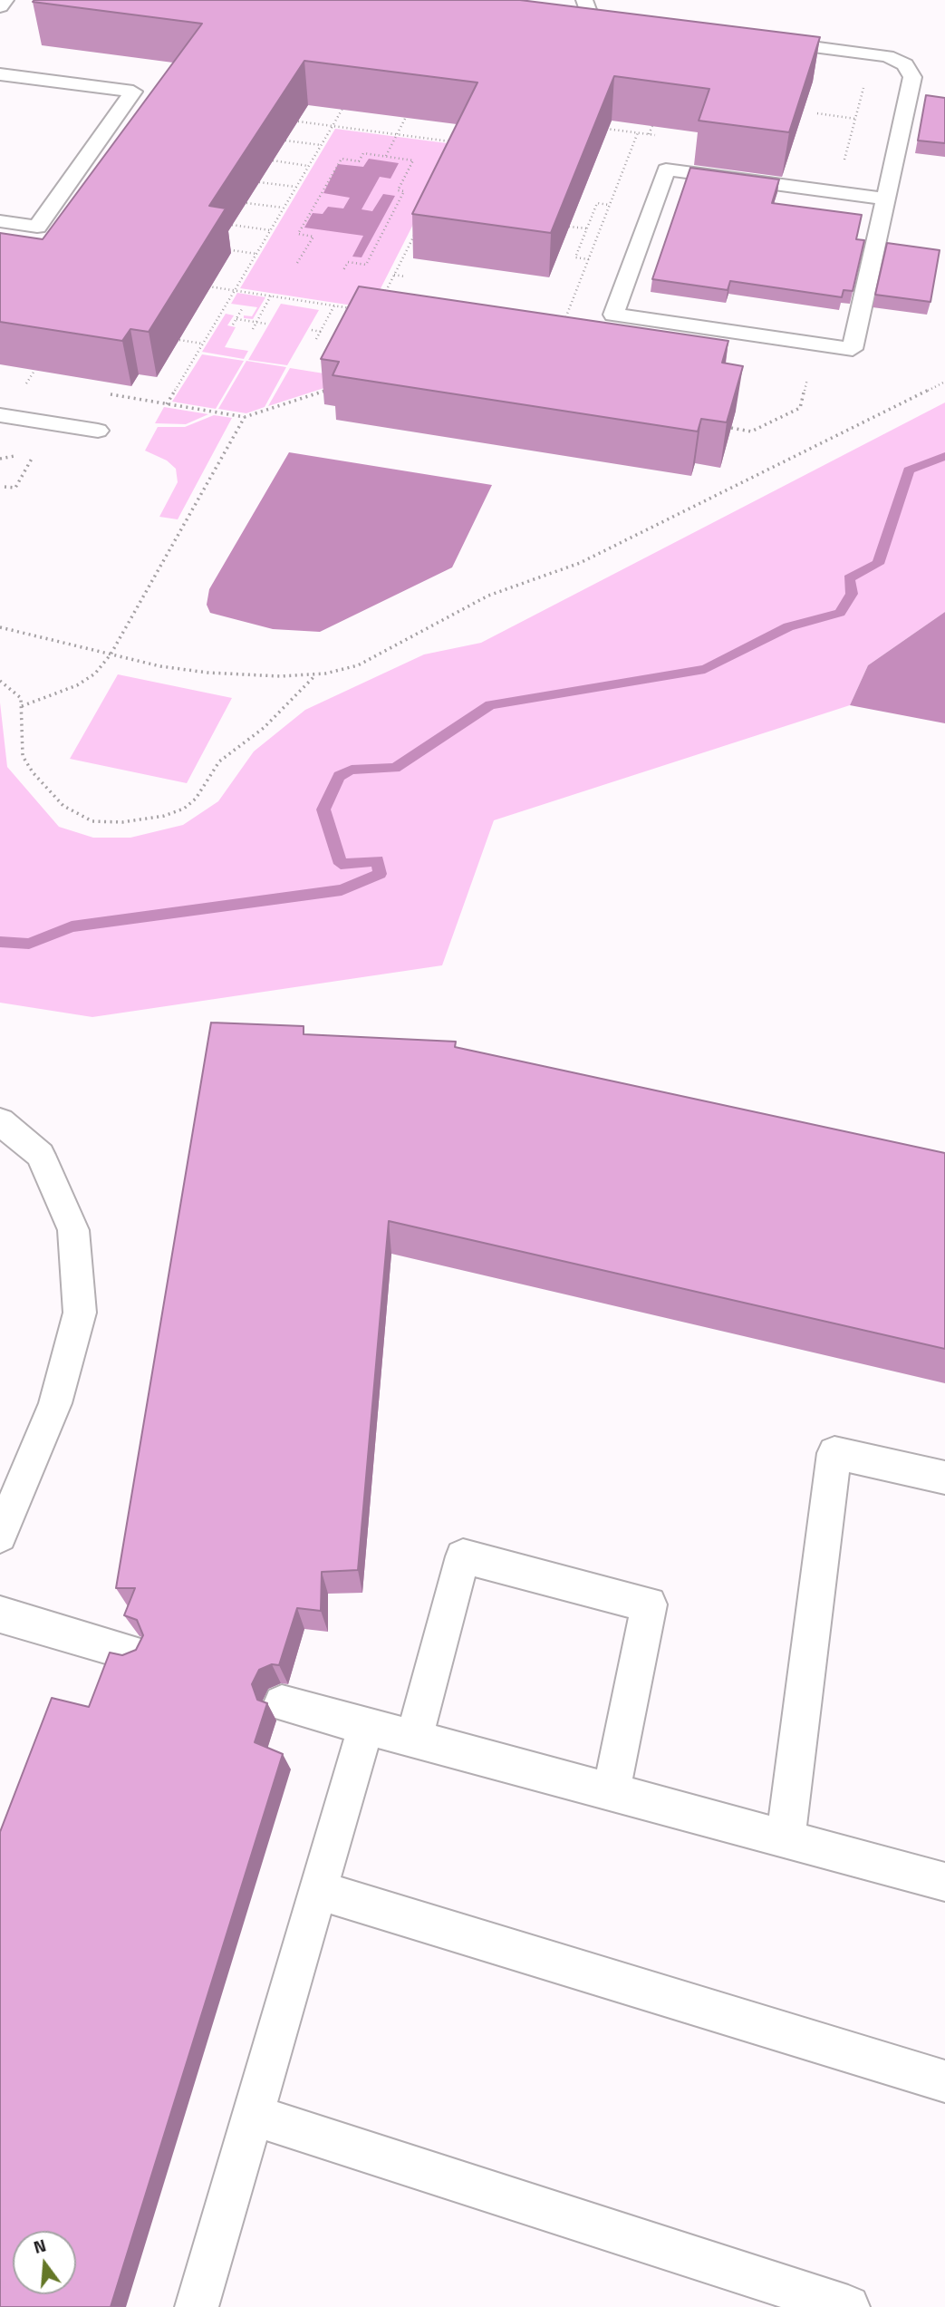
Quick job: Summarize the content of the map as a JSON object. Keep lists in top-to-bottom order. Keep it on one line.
{"north":"top"}
